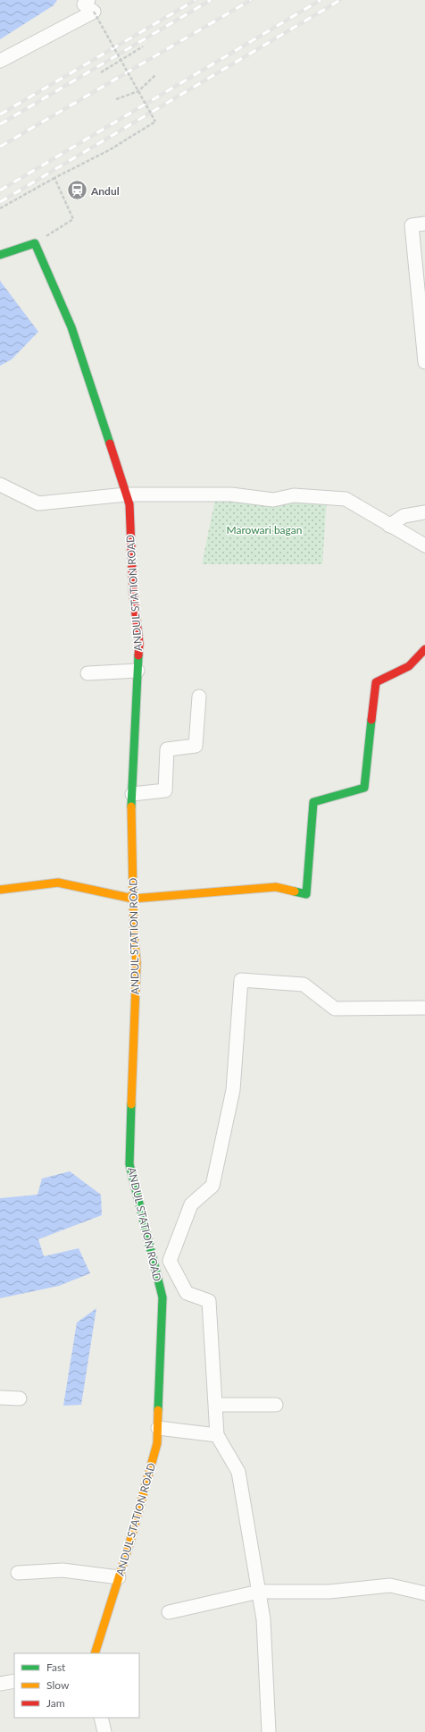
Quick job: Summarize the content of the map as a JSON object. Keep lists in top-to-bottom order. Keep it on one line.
{"streets":{"street":["ANDUL STATION ROAD"]},"parks":["Marowari bagan"],"places":{"station":["Andul"]},"legend":["Fast","Slow","Jam"]}
